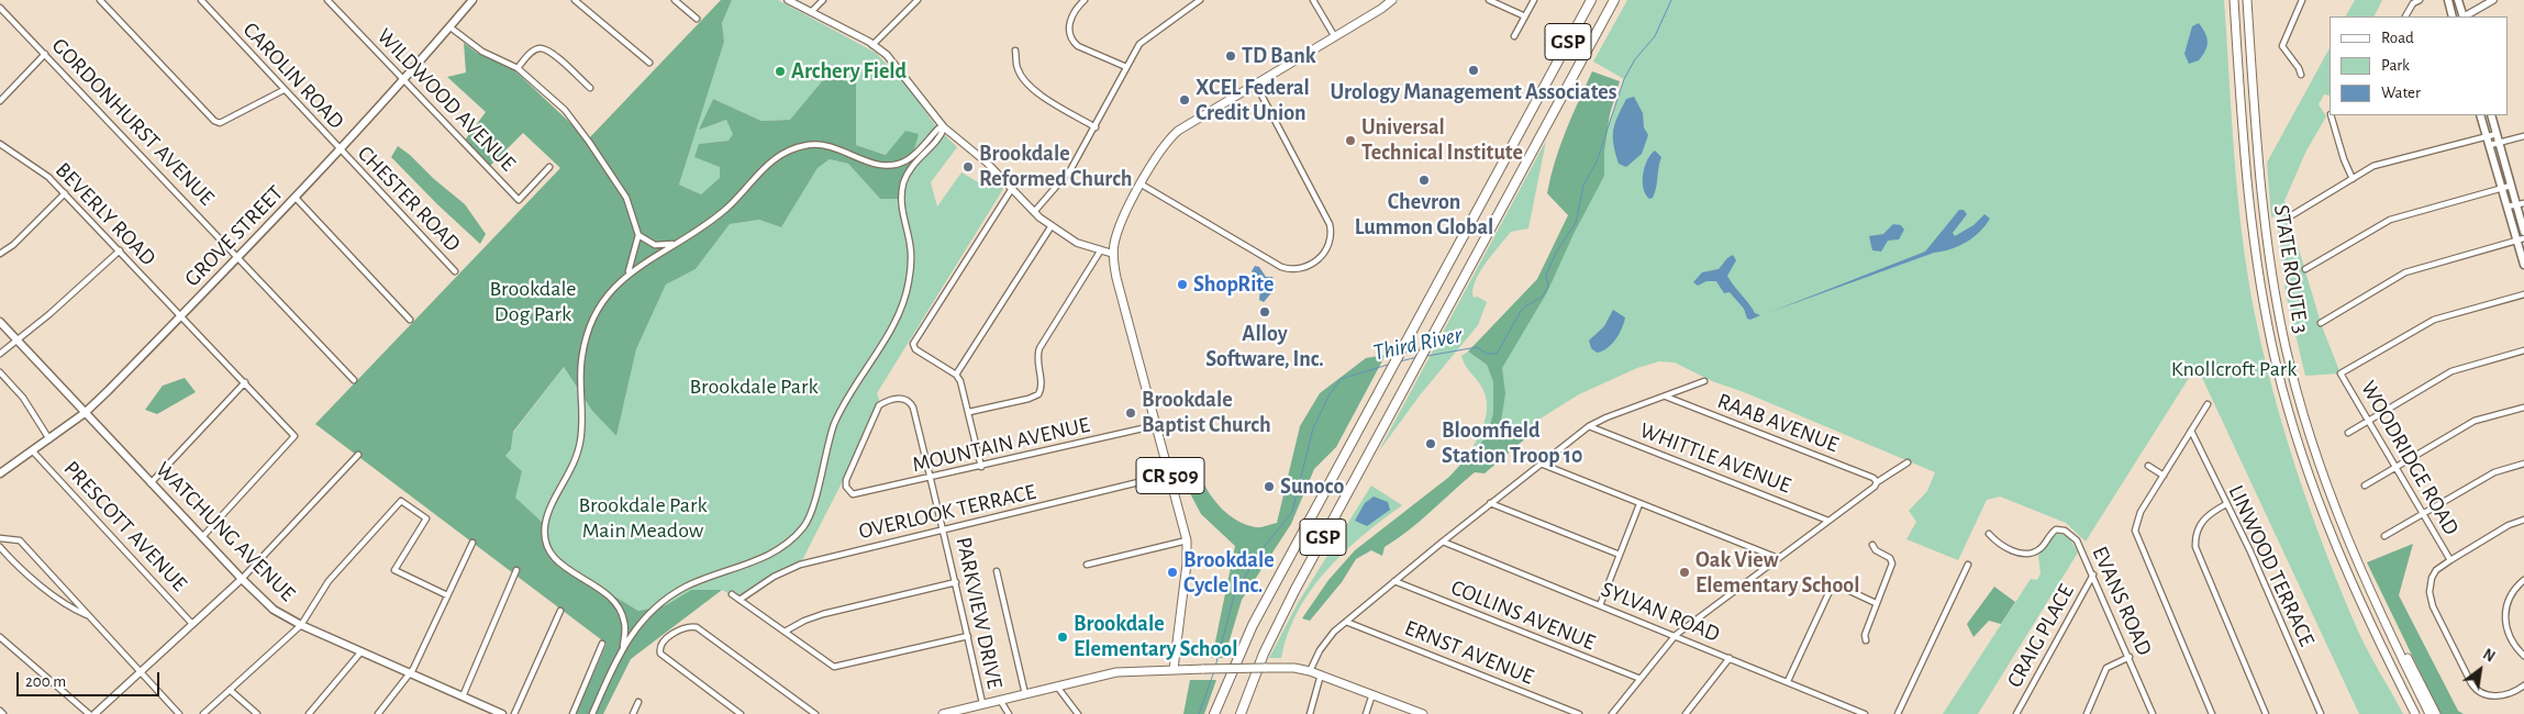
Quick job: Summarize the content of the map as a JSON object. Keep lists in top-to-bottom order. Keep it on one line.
{"streets":{"highway":["GSP"],"main road":["GROVE STREET","STATE ROUTE 3","CR 509","WATCHUNG AVENUE"],"street":["CAROLIN ROAD","WILDWOOD AVENUE","GORDONHURST AVENUE","CHESTER ROAD","BEVERLY ROAD","RAAB AVENUE","MOUNTAIN AVENUE","WHITTLE AVENUE","WOODRIDGE ROAD","OVERLOOK TERRACE","PRESCOTT AVENUE","LINWOOD TERRACE","EVANS ROAD","SYLVAN ROAD","PARKVIEW DRIVE","COLLINS AVENUE","CRAIG PLACE","ERNST AVENUE"]},"crossings":[["CAROLIN ROAD","CHESTER ROAD"],["CAROLIN ROAD","GROVE STREET"],["WILDWOOD AVENUE","GROVE STREET"],["GORDONHURST AVENUE","GROVE STREET"],["CHESTER ROAD","GROVE STREET"],["BEVERLY ROAD","GROVE STREET"],["BEVERLY ROAD","WATCHUNG AVENUE"],["GROVE STREET","PRESCOTT AVENUE"],["GROVE STREET","WATCHUNG AVENUE"],["MOUNTAIN AVENUE","CR 509"],["MOUNTAIN AVENUE","PARKVIEW DRIVE"],["CR 509","OVERLOOK TERRACE"],["OVERLOOK TERRACE","PARKVIEW DRIVE"],["EVANS ROAD","CRAIG PLACE"]],"water":["Third River"],"parks":["Brookdale Dog Park","Knollcroft Park","Brookdale Park","Brookdale Park Main Meadow"],"places":["TD Bank","Urology Management Associates","Archery Field","XCEL Federal Credit Union","Universal Technical Institute","Brookdale Reformed Church","Chevron Lummon Global","ShopRite","Alloy Software, Inc.","Brookdale Baptist Church","Bloomfield Station Troop 10","Sunoco","Brookdale Cycle Inc.","Oak View Elementary School","Brookdale Elementary School"],"legend":["Road","Park","Water"],"scale_bar":"200 m","north":"top right"}
